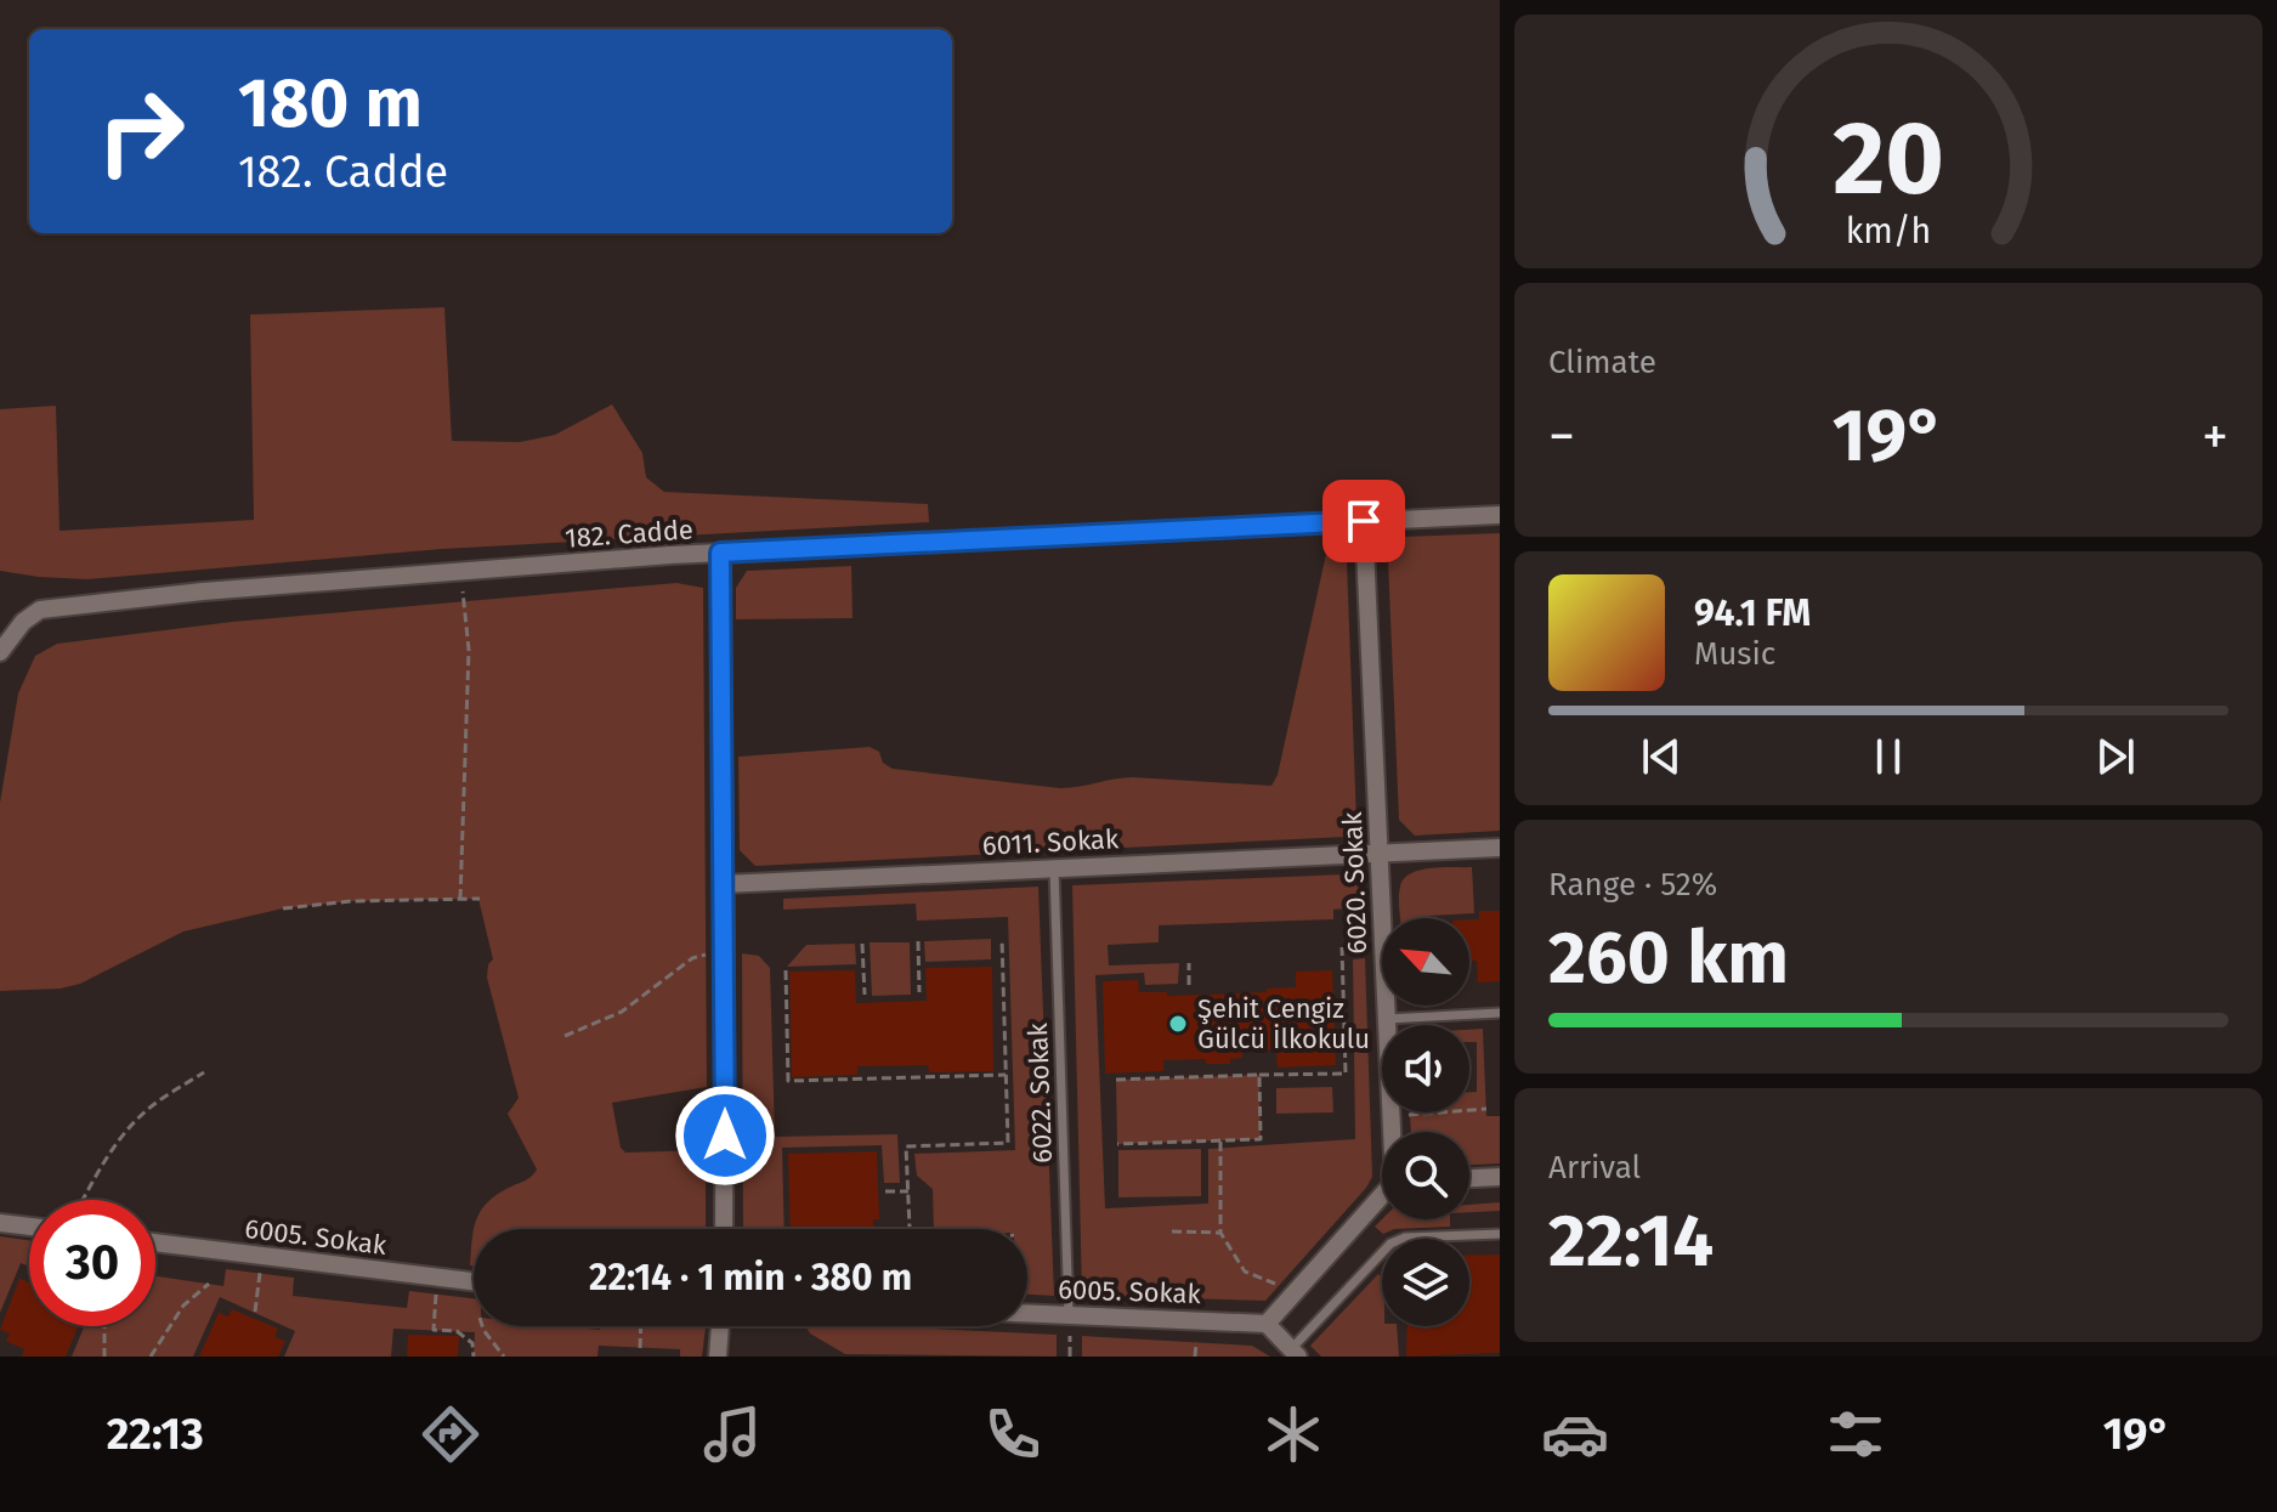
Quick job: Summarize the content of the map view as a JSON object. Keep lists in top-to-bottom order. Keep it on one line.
{"streets":{"street":["182. Cadde","6011. Sokak","6020. Sokak","6005. Sokak"],"lane":["6022. Sokak"]},"crossings":[["182. Cadde","6020. Sokak"],["6011. Sokak","6020. Sokak"],["6011. Sokak","6022. Sokak"],["6020. Sokak","6005. Sokak"],["6022. Sokak","6005. Sokak"]],"places":["Şehit Cengiz Gülcü İlkokulu"],"north":"top left","page":{"turn":["180 m","182. Cadde"],"tile":["Climate",["Range · 52%","260 km"],["Arrival","22:14"]],"heat":["−","19°","+"],"song":["94.1 FM","Music"],"limit":"30","trip":"22:14 · 1 min · 380 m","tabs":["22:13","19°"],"gauge":["20","km/h"]}}
